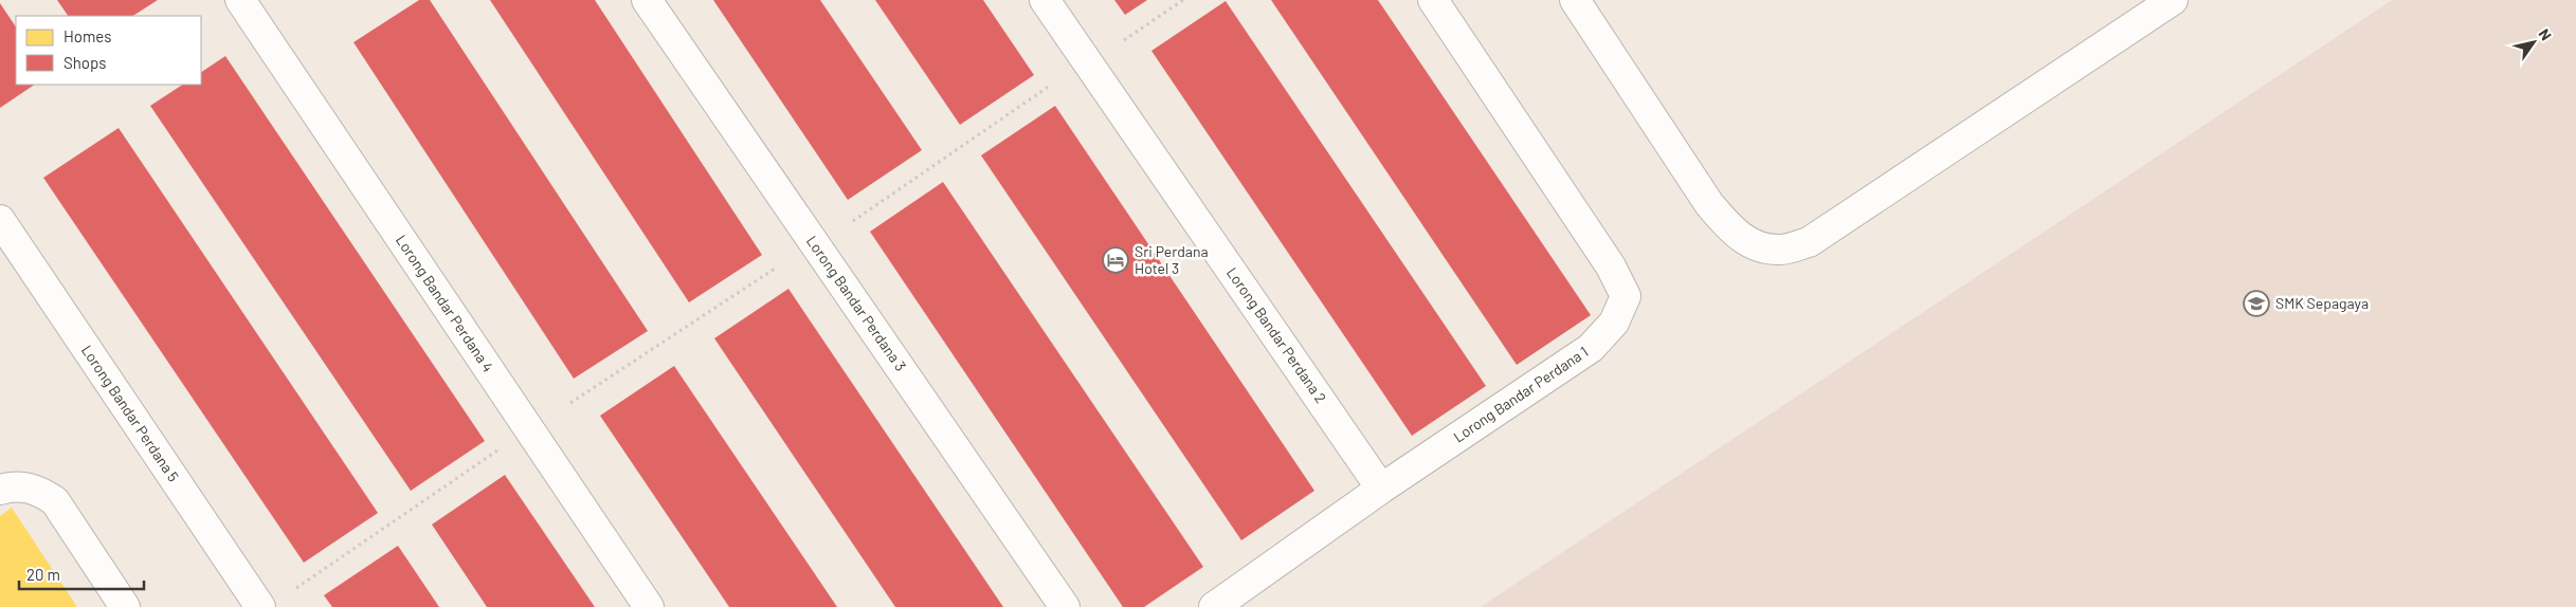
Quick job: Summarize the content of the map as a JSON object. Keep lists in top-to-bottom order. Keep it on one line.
{"streets":{"street":["Lorong Bandar Perdana 4","Lorong Bandar Perdana 3","Lorong Bandar Perdana 2","Lorong Bandar Perdana 1","Lorong Bandar Perdana 5"]},"crossings":[["Lorong Bandar Perdana 2","Lorong Bandar Perdana 1"]],"places":{"hotel":["Sri Perdana Hotel 3"],"school or university":["SMK Sepagaya"]},"legend":["Homes","Shops"],"scale_bar":"20 m","north":"top right"}
